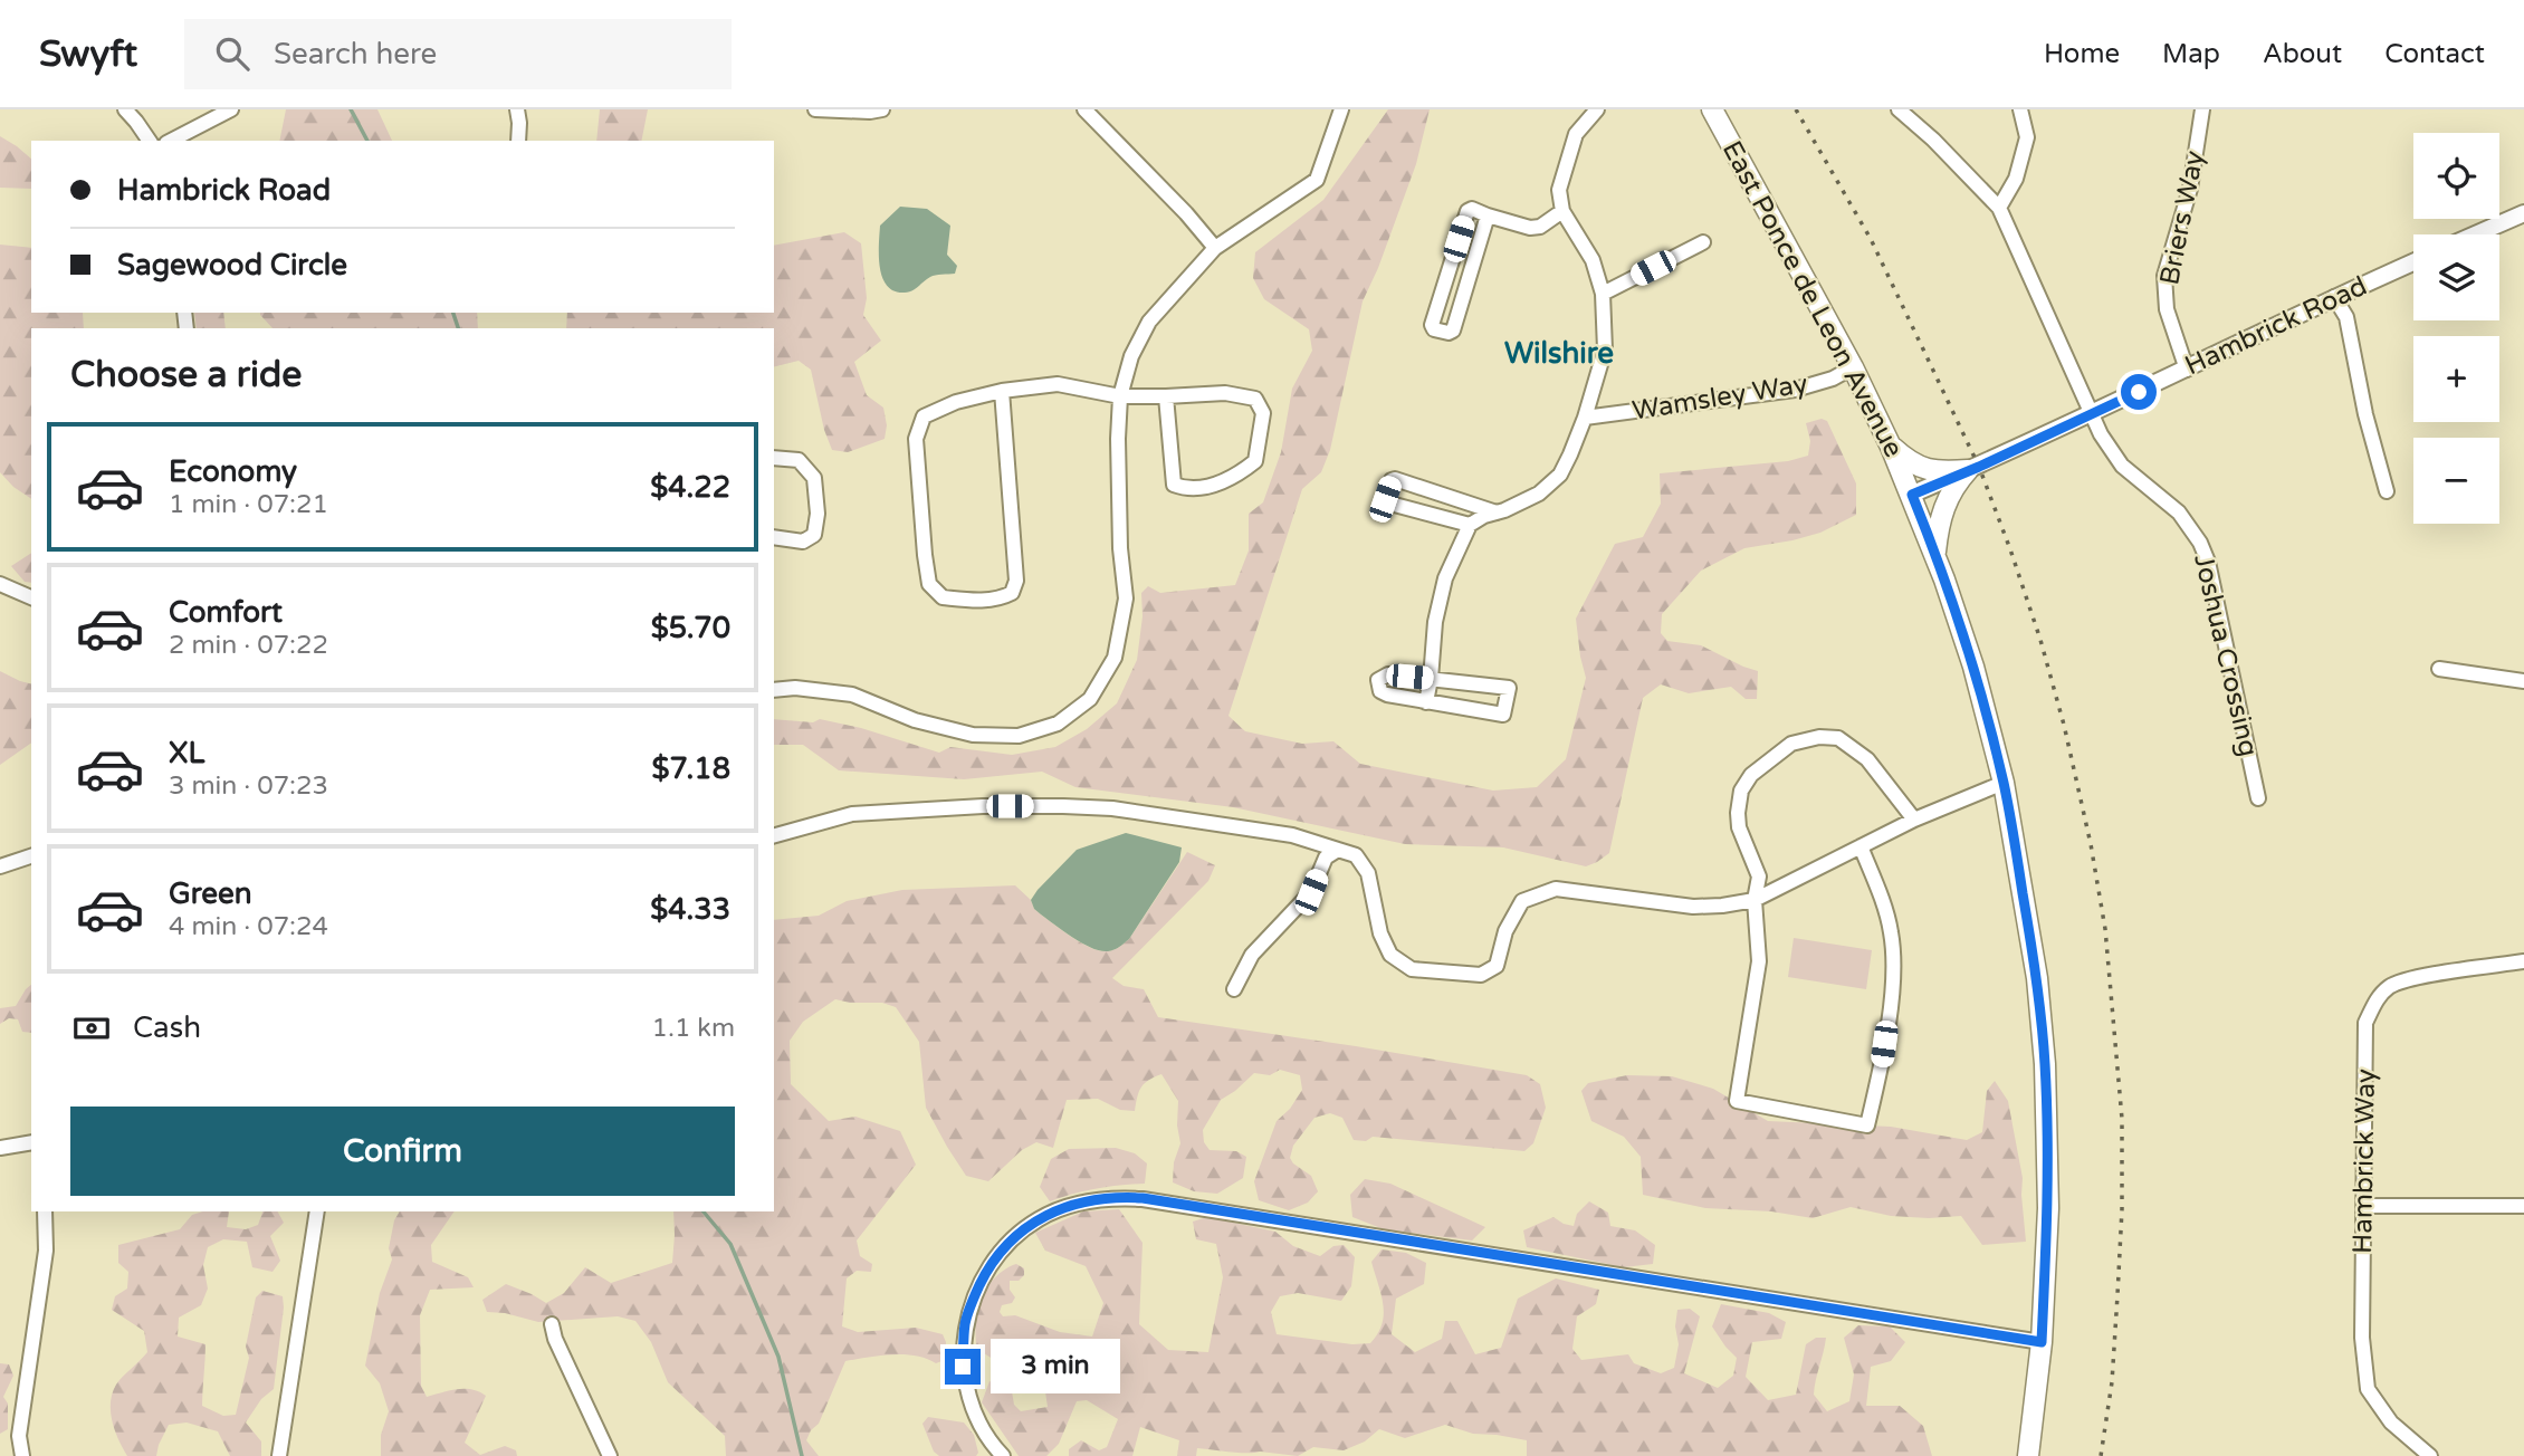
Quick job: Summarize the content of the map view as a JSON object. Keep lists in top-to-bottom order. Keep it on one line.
{"streets":{"main road":["East Ponce de Leon Avenue"],"street":["Briers Way","Hambrick Road","Wamsley Way","Joshua Crossing","Hambrick Way"]},"crossings":[["Briers Way","Hambrick Road"],["East Ponce de Leon Avenue","Hambrick Road"],["East Ponce de Leon Avenue","Wamsley Way"],["Hambrick Road","Joshua Crossing"]],"districts":["Wilshire"],"page":{"header":"Swyft","search":"Search here","nav":["Home","Map","About","Contact"],"map_buttons":["+","−"],"banner":["Hambrick Road","Sagewood Circle"],"heading":"Choose a ride","list":[{"name":"Economy","note":"1 min · 07:21","value":"$4.22"},{"name":"Comfort","note":"2 min · 07:22","value":"$5.70"},{"name":"XL","note":"3 min · 07:23","value":"$7.18"},{"name":"Green","note":"4 min · 07:24","value":"$4.33"}],"pay":["Cash","1.1 km"],"buttons":"Confirm","bubble":"3 min"}}
